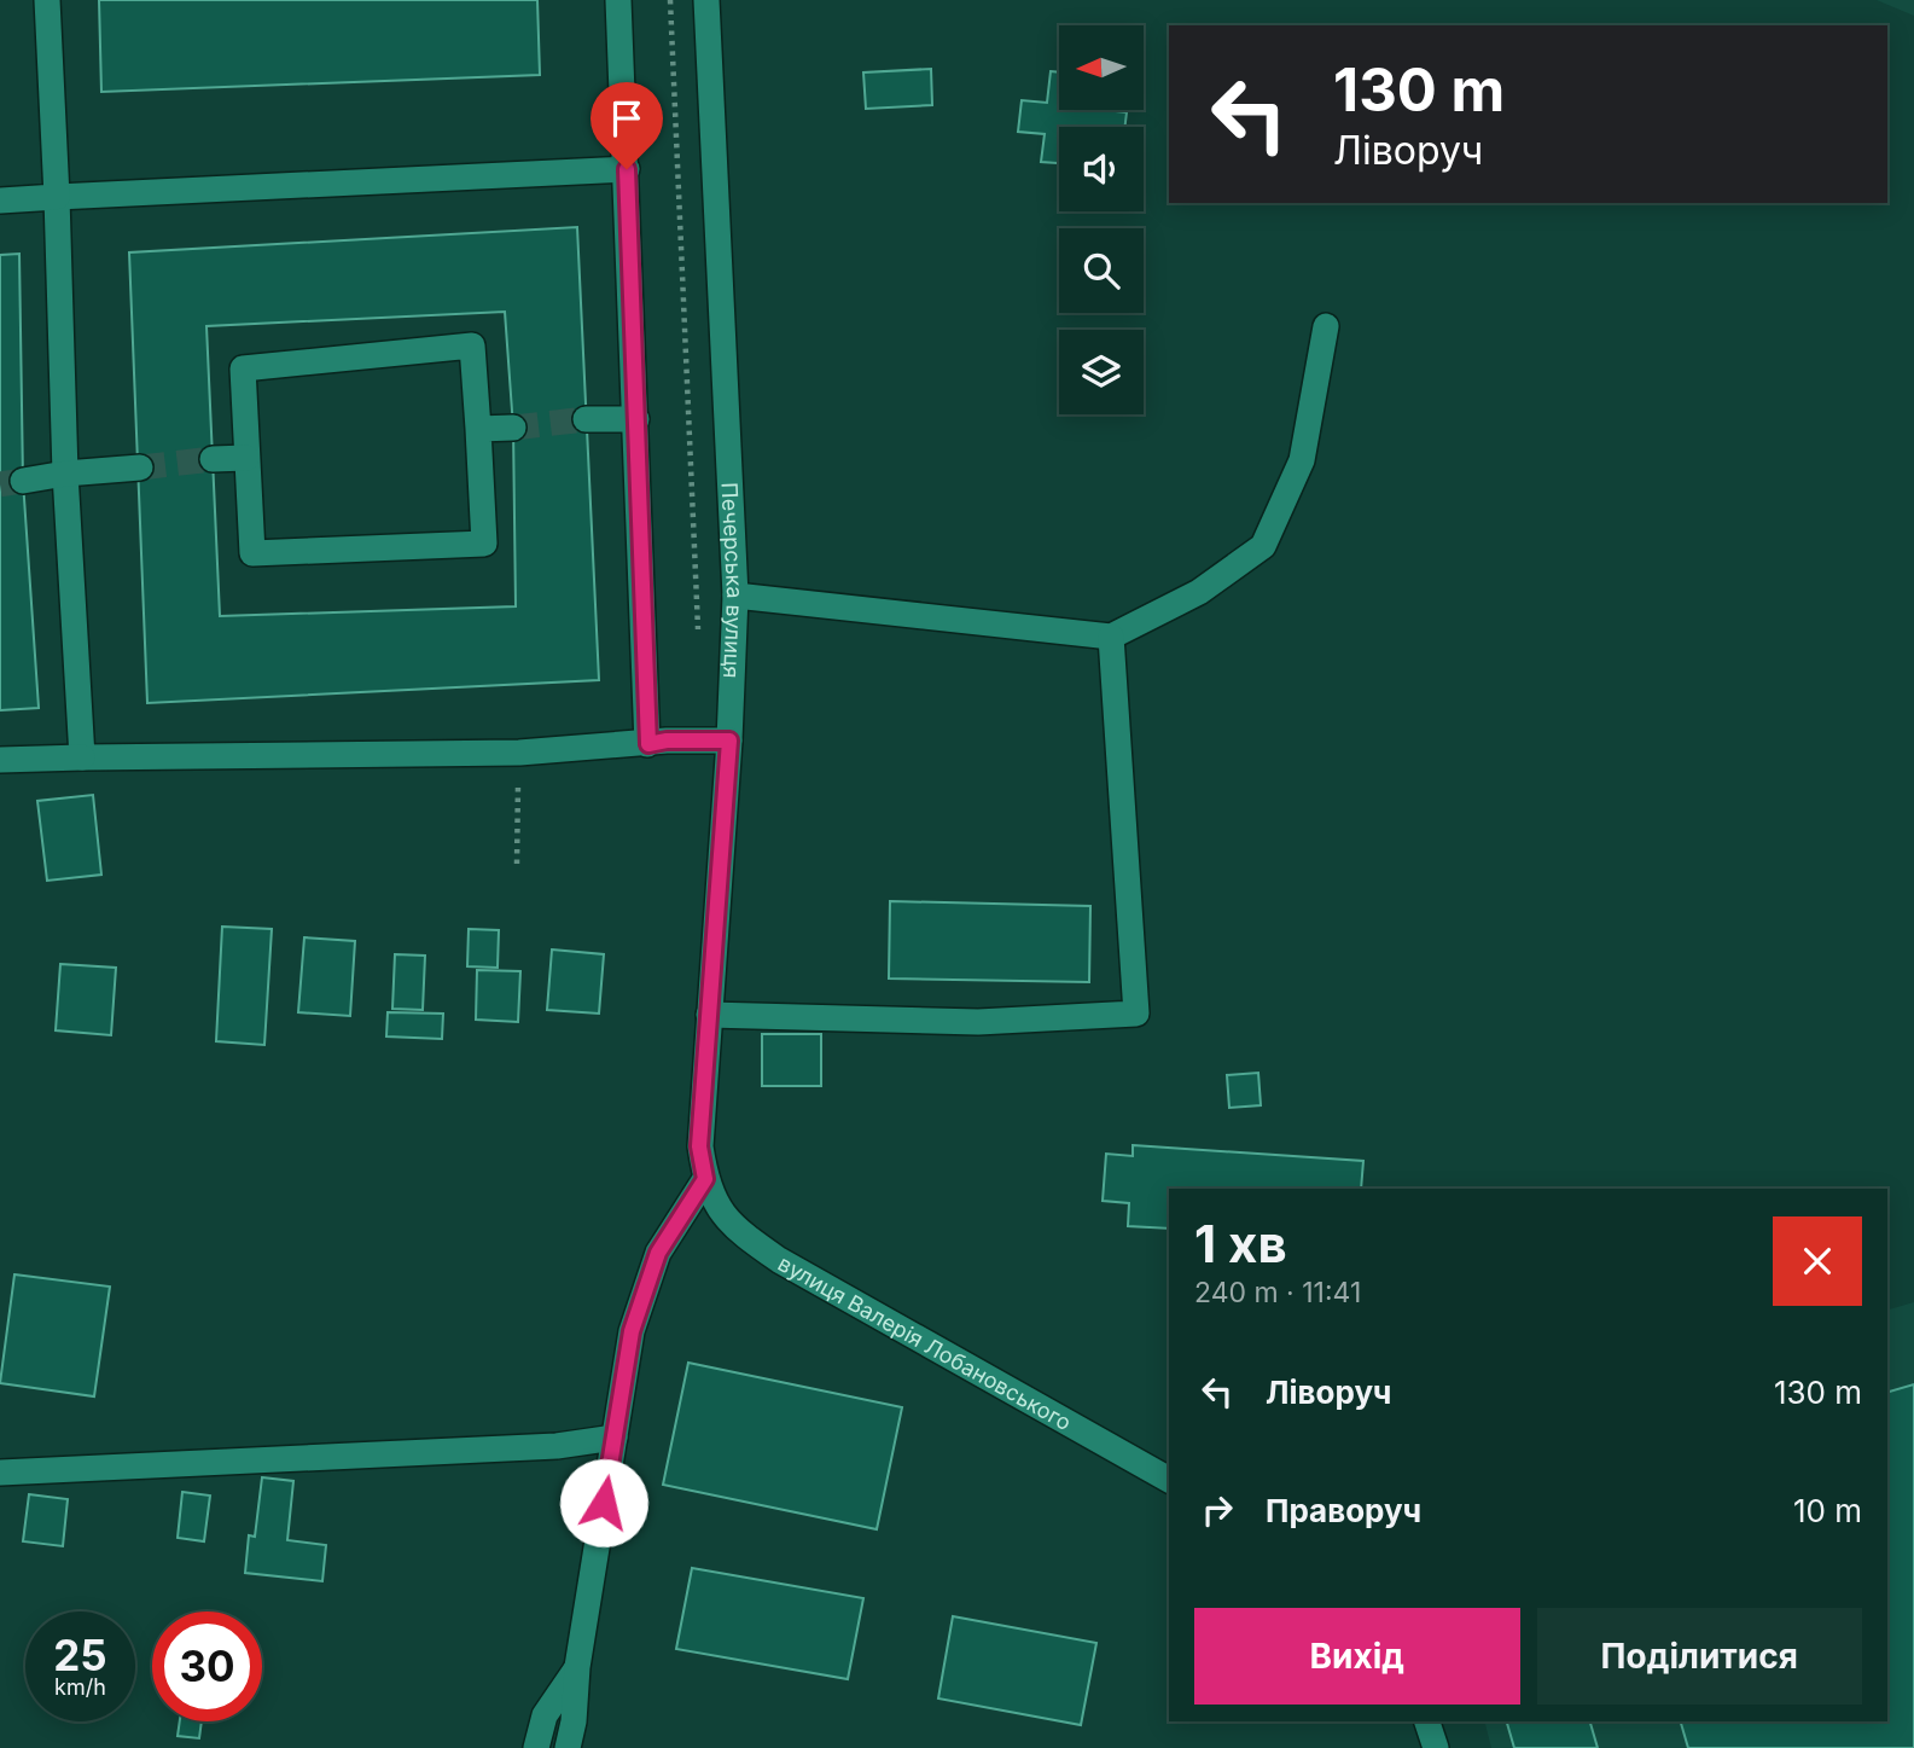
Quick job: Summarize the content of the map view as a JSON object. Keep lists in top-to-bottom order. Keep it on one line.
{"streets":{"street":["Печерська вулиця","вулиця Валерія Лобановського"]},"crossings":[["Печерська вулиця","вулиця Валерія Лобановського"]],"north":"left","page":{"turn":["130 m","Ліворуч"],"heading":["1 хв","240 m · 11:41"],"list":[{"name":"Ліворуч","value":"130 m"},{"name":"Праворуч","value":"10 m"}],"buttons":["Вихід","Поділитися"],"speed":"25 km/h","limit":"30"}}
